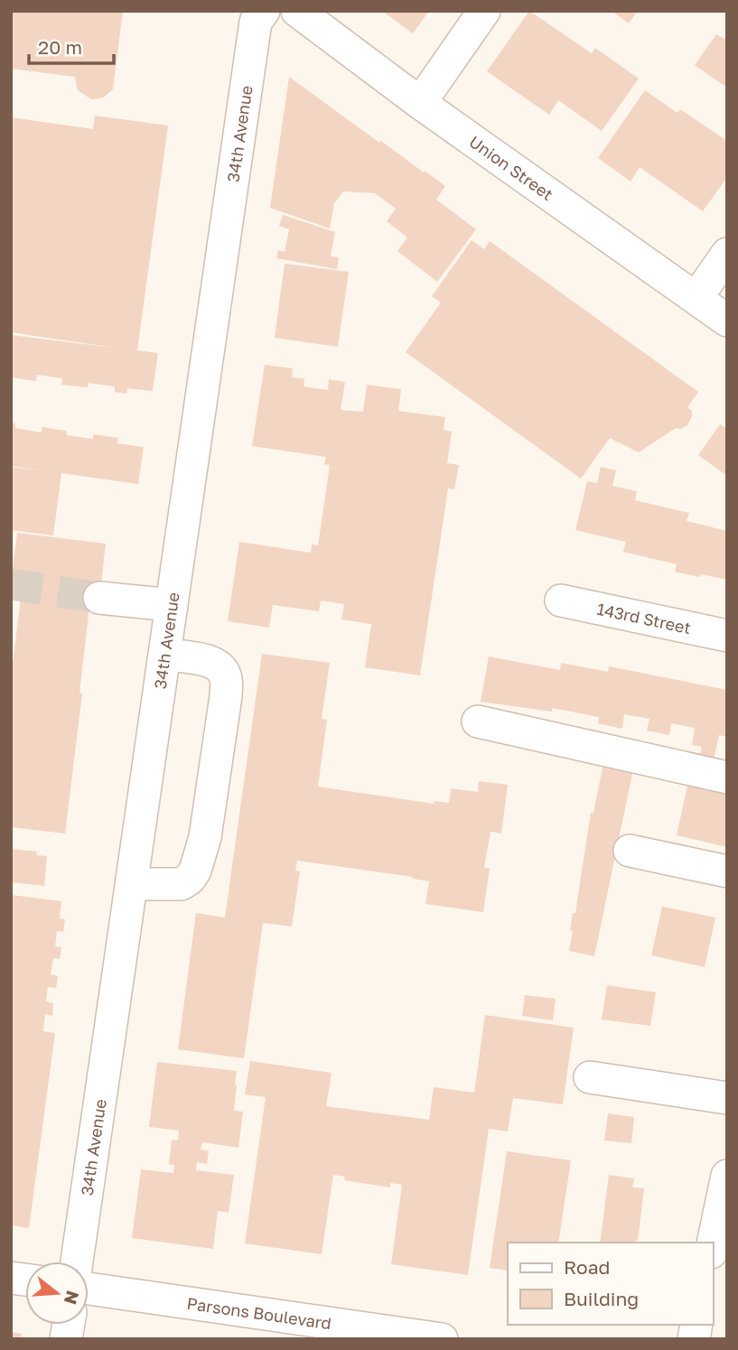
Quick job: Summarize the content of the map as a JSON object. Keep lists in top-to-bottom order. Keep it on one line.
{"streets":{"street":["34th Avenue","Union Street","143rd Street","Parsons Boulevard"]},"legend":["Road","Building"],"scale_bar":"20 m","north":"right"}
